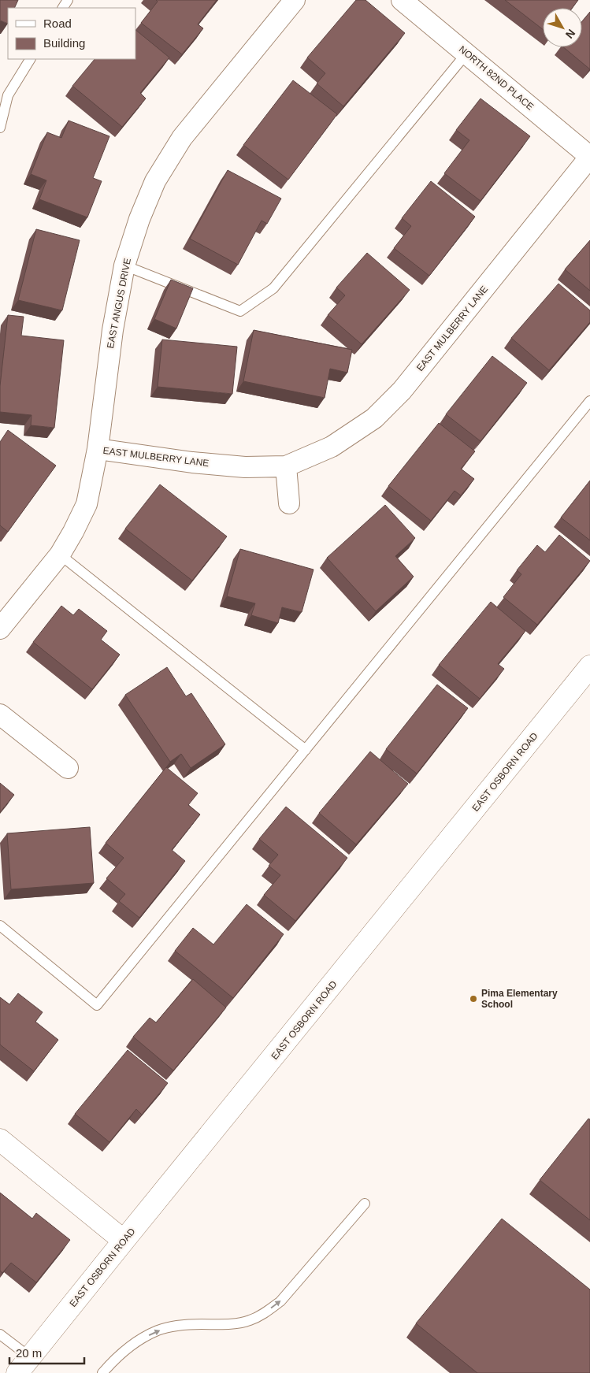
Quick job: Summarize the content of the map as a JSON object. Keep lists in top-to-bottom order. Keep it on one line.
{"streets":{"street":["NORTH 82ND PLACE","EAST ANGUS DRIVE","EAST MULBERRY LANE","EAST OSBORN ROAD"]},"crossings":[["NORTH 82ND PLACE","EAST MULBERRY LANE"],["EAST ANGUS DRIVE","EAST MULBERRY LANE"]],"places":["Pima Elementary School"],"legend":["Road","Building"],"scale_bar":"20 m","north":"bottom right"}
